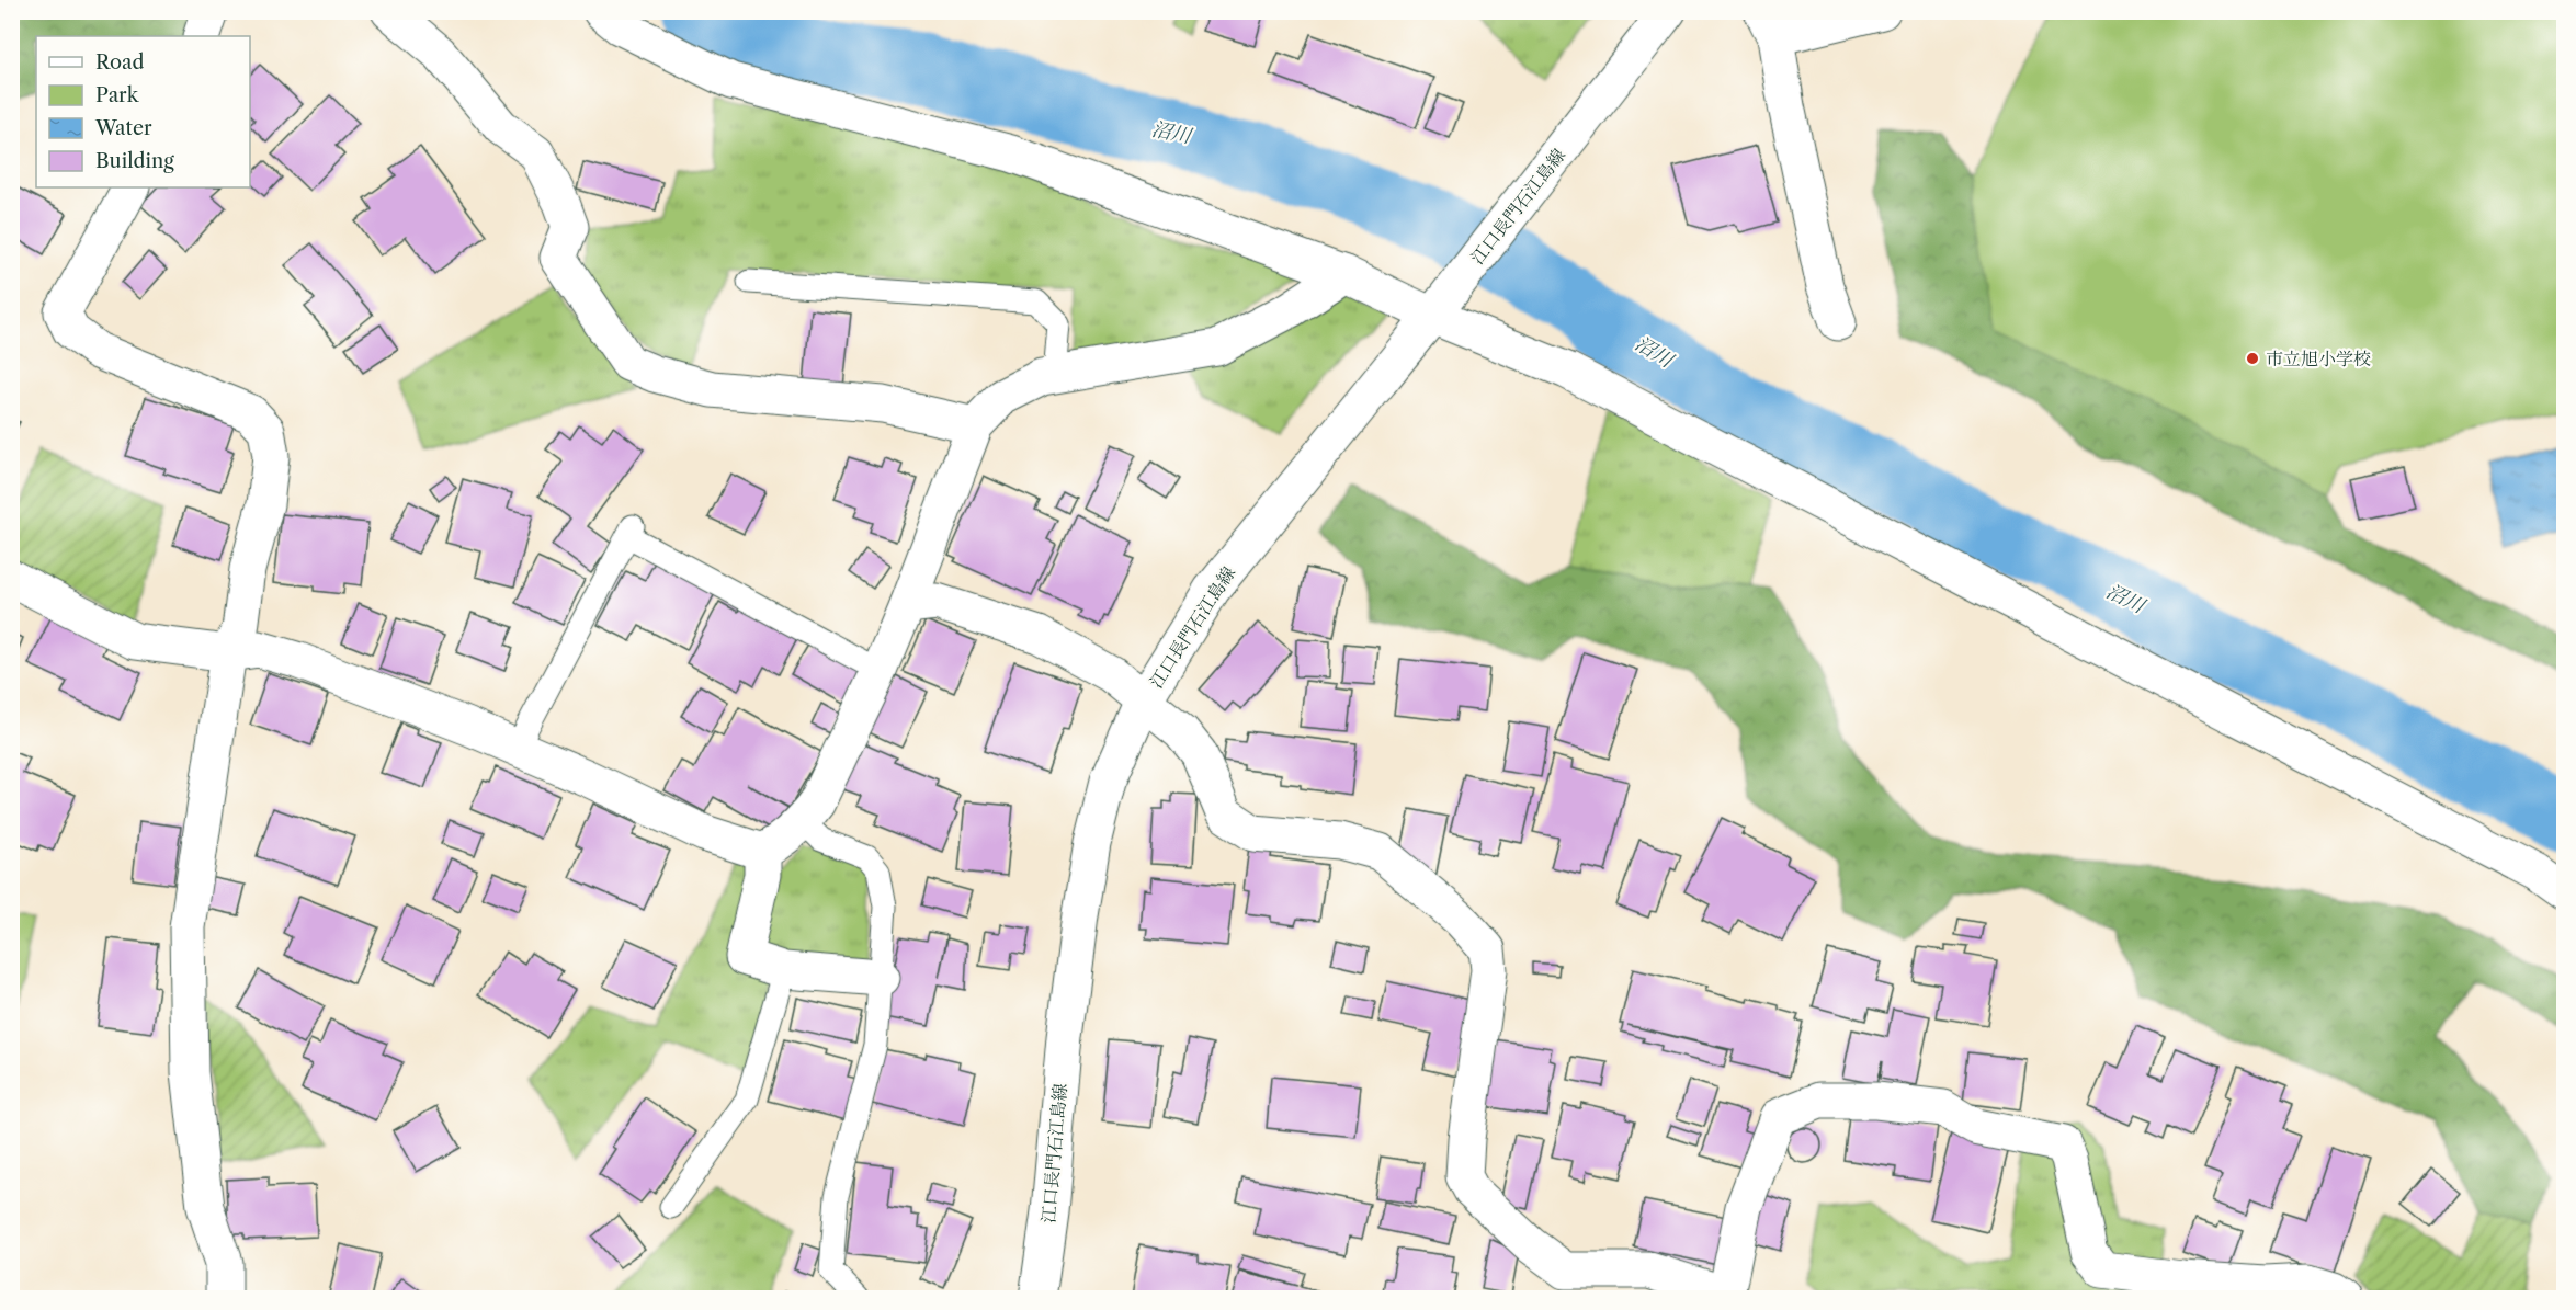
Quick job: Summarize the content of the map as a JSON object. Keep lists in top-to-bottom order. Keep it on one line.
{"streets":{"street":["江口長門石江島線"]},"water":["沼川"],"places":["市立旭小学校"],"legend":["Road","Park","Water","Building"]}
